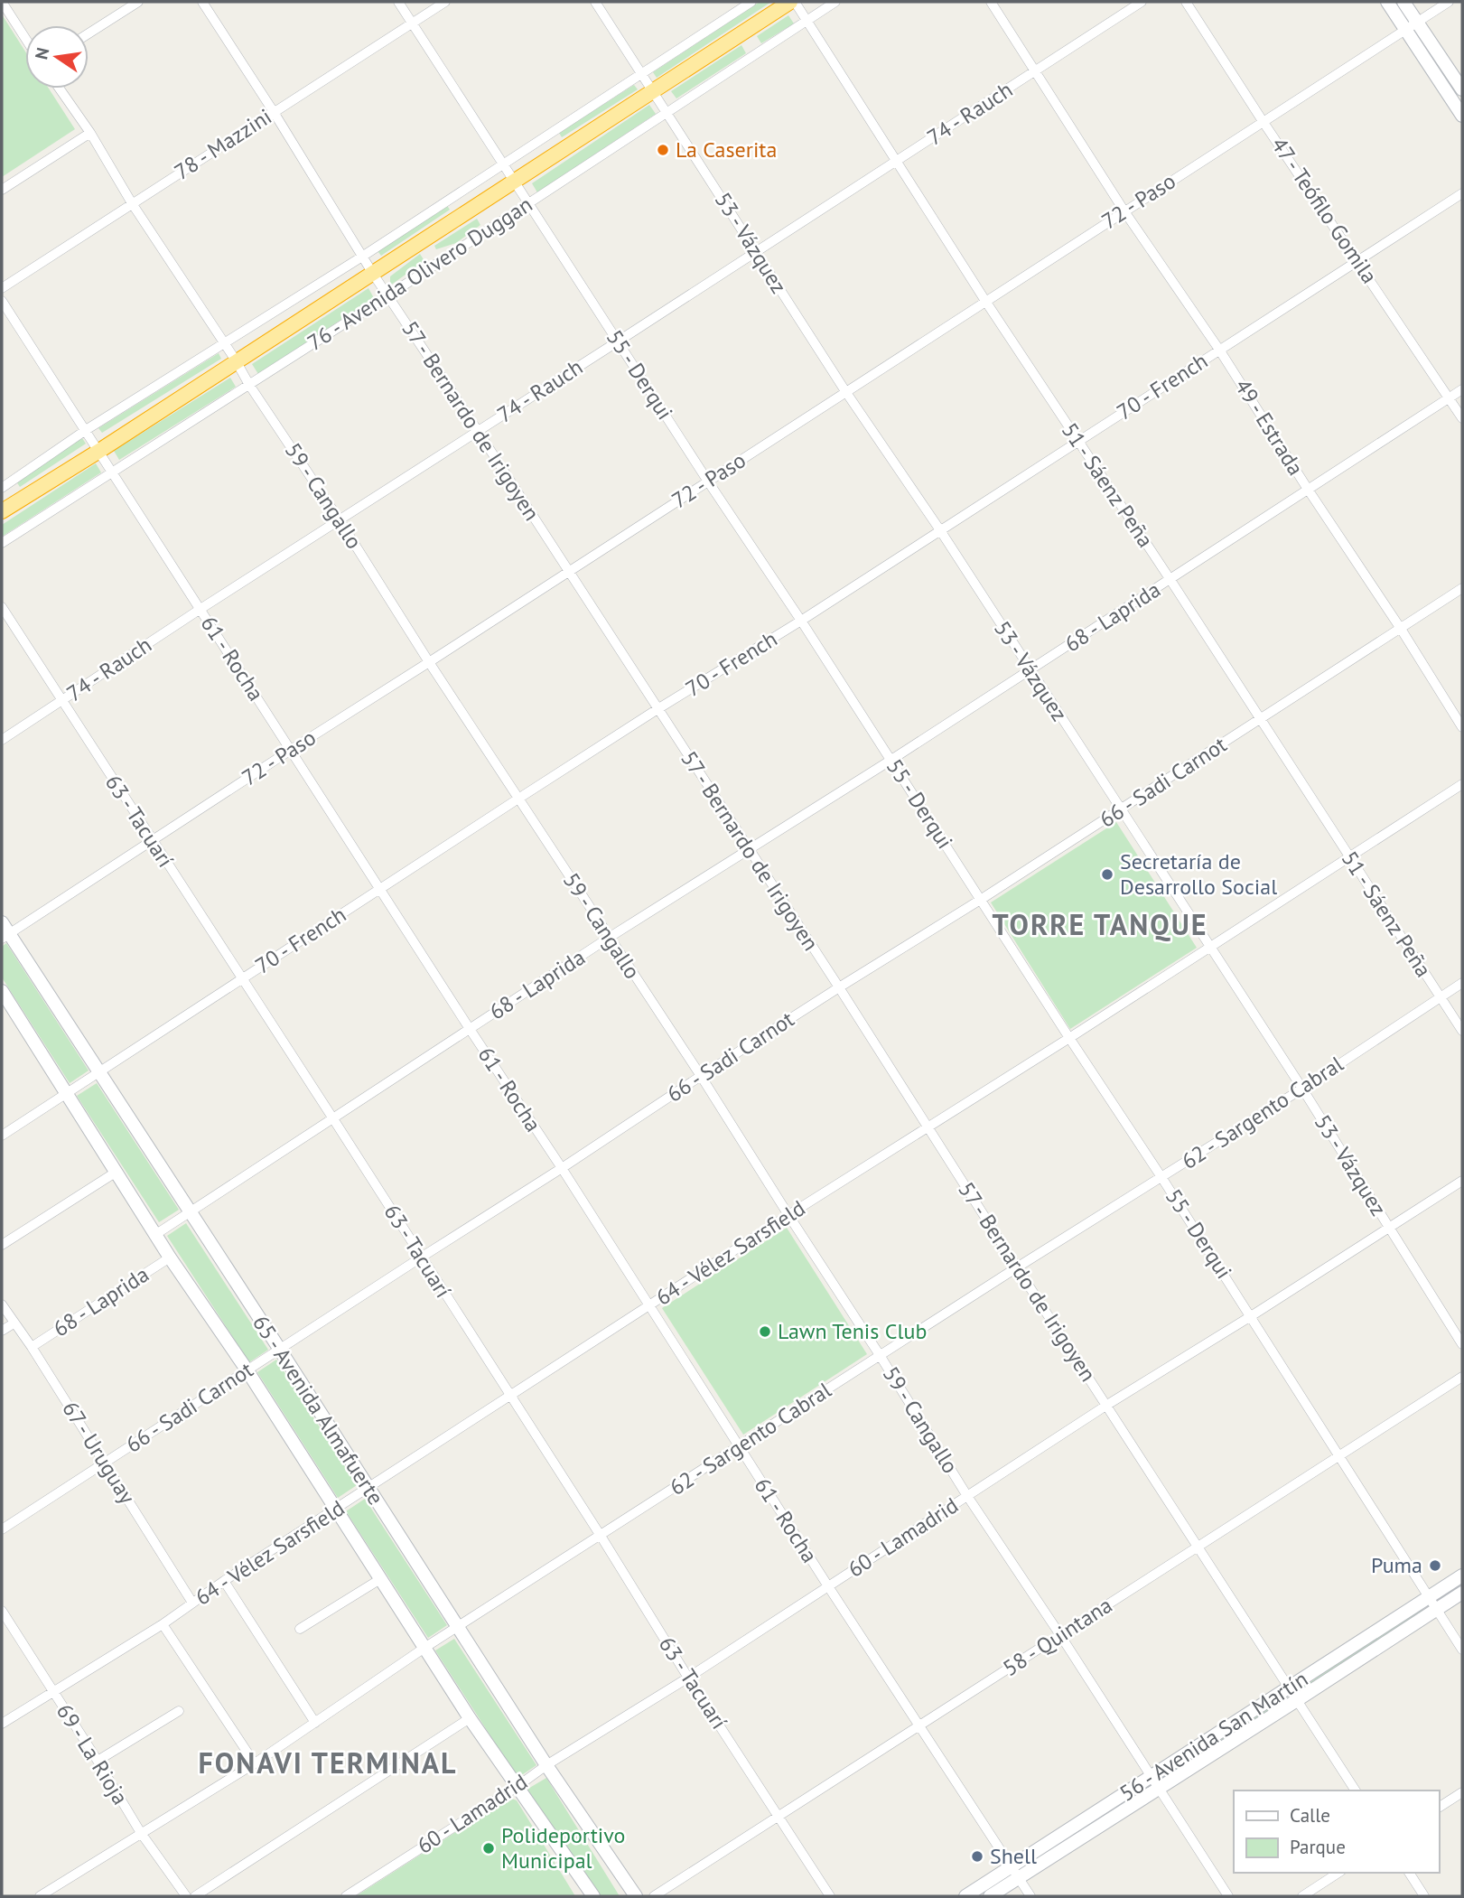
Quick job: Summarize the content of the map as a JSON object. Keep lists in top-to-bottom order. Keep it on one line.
{"streets":{"highway":["76 - Avenida Olivero Duggan"],"main road":["65 - Avenida Almafuerte","56 - Avenida San Martín"],"street":["74 - Rauch","78 - Mazzini","72 - Paso","47 - Teófilo Gomila","53 - Vázquez","55 - Derqui","70 - French","57 - Bernardo de Irigoyen","49 - Estrada","51 - Sáenz Peña","59 - Cangallo","68 - Laprida","61 - Rocha","66 - Sadi Carnot","63 - Tacuarí","62 - Sargento Cabral","64 - Vélez Sarsfield","67 - Uruguay","60 - Lamadrid","58 - Quintana","69 - La Rioja"]},"crossings":[["74 - Rauch","53 - Vázquez"],["74 - Rauch","55 - Derqui"],["74 - Rauch","57 - Bernardo de Irigoyen"],["74 - Rauch","49 - Estrada"],["74 - Rauch","51 - Sáenz Peña"],["74 - Rauch","59 - Cangallo"],["74 - Rauch","61 - Rocha"],["74 - Rauch","63 - Tacuarí"],["78 - Mazzini","55 - Derqui"],["78 - Mazzini","57 - Bernardo de Irigoyen"],["78 - Mazzini","59 - Cangallo"],["72 - Paso","47 - Teófilo Gomila"],["72 - Paso","53 - Vázquez"],["72 - Paso","55 - Derqui"],["72 - Paso","57 - Bernardo de Irigoyen"],["72 - Paso","49 - Estrada"],["72 - Paso","51 - Sáenz Peña"],["72 - Paso","59 - Cangallo"],["72 - Paso","61 - Rocha"],["72 - Paso","63 - Tacuarí"],["72 - Paso","65 - Avenida Almafuerte"],["47 - Teófilo Gomila","70 - French"],["47 - Teófilo Gomila","68 - Laprida"],["53 - Vázquez","76 - Avenida Olivero Duggan"],["53 - Vázquez","70 - French"],["53 - Vázquez","68 - Laprida"],["53 - Vázquez","66 - Sadi Carnot"],["53 - Vázquez","62 - Sargento Cabral"],["53 - Vázquez","64 - Vélez Sarsfield"],["53 - Vázquez","60 - Lamadrid"],["76 - Avenida Olivero Duggan","55 - Derqui"],["76 - Avenida Olivero Duggan","57 - Bernardo de Irigoyen"],["76 - Avenida Olivero Duggan","51 - Sáenz Peña"],["76 - Avenida Olivero Duggan","59 - Cangallo"],["76 - Avenida Olivero Duggan","61 - Rocha"],["55 - Derqui","70 - French"],["55 - Derqui","68 - Laprida"],["55 - Derqui","66 - Sadi Carnot"],["55 - Derqui","62 - Sargento Cabral"],["55 - Derqui","64 - Vélez Sarsfield"],["55 - Derqui","60 - Lamadrid"],["55 - Derqui","58 - Quintana"],["55 - Derqui","56 - Avenida San Martín"],["70 - French","57 - Bernardo de Irigoyen"],["70 - French","49 - Estrada"],["70 - French","51 - Sáenz Peña"],["70 - French","59 - Cangallo"],["70 - French","61 - Rocha"],["70 - French","63 - Tacuarí"],["70 - French","65 - Avenida Almafuerte"],["57 - Bernardo de Irigoyen","68 - Laprida"],["57 - Bernardo de Irigoyen","66 - Sadi Carnot"],["57 - Bernardo de Irigoyen","62 - Sargento Cabral"],["57 - Bernardo de Irigoyen","64 - Vélez Sarsfield"],["57 - Bernardo de Irigoyen","60 - Lamadrid"],["57 - Bernardo de Irigoyen","58 - Quintana"],["57 - Bernardo de Irigoyen","56 - Avenida San Martín"],["49 - Estrada","68 - Laprida"],["49 - Estrada","66 - Sadi Carnot"],["51 - Sáenz Peña","68 - Laprida"],["51 - Sáenz Peña","66 - Sadi Carnot"],["51 - Sáenz Peña","62 - Sargento Cabral"],["51 - Sáenz Peña","64 - Vélez Sarsfield"],["59 - Cangallo","68 - Laprida"],["59 - Cangallo","66 - Sadi Carnot"],["59 - Cangallo","62 - Sargento Cabral"],["59 - Cangallo","64 - Vélez Sarsfield"],["59 - Cangallo","60 - Lamadrid"],["59 - Cangallo","58 - Quintana"],["59 - Cangallo","56 - Avenida San Martín"],["68 - Laprida","61 - Rocha"],["68 - Laprida","63 - Tacuarí"],["68 - Laprida","65 - Avenida Almafuerte"],["68 - Laprida","67 - Uruguay"],["61 - Rocha","66 - Sadi Carnot"],["61 - Rocha","62 - Sargento Cabral"],["61 - Rocha","64 - Vélez Sarsfield"],["61 - Rocha","60 - Lamadrid"],["61 - Rocha","58 - Quintana"],["61 - Rocha","56 - Avenida San Martín"],["66 - Sadi Carnot","63 - Tacuarí"],["66 - Sadi Carnot","65 - Avenida Almafuerte"],["66 - Sadi Carnot","67 - Uruguay"],["63 - Tacuarí","62 - Sargento Cabral"],["63 - Tacuarí","64 - Vélez Sarsfield"],["63 - Tacuarí","60 - Lamadrid"],["63 - Tacuarí","58 - Quintana"],["62 - Sargento Cabral","65 - Avenida Almafuerte"],["62 - Sargento Cabral","69 - La Rioja"],["64 - Vélez Sarsfield","65 - Avenida Almafuerte"],["64 - Vélez Sarsfield","67 - Uruguay"],["64 - Vélez Sarsfield","69 - La Rioja"],["65 - Avenida Almafuerte","60 - Lamadrid"]],"districts":["TORRE TANQUE","FONAVI TERMINAL"],"places":["La Caserita","Secretaría de Desarrollo Social","Lawn Tenis Club","Puma","Polideportivo Municipal","Shell"],"legend":["Calle","Parque"],"north":"left"}
